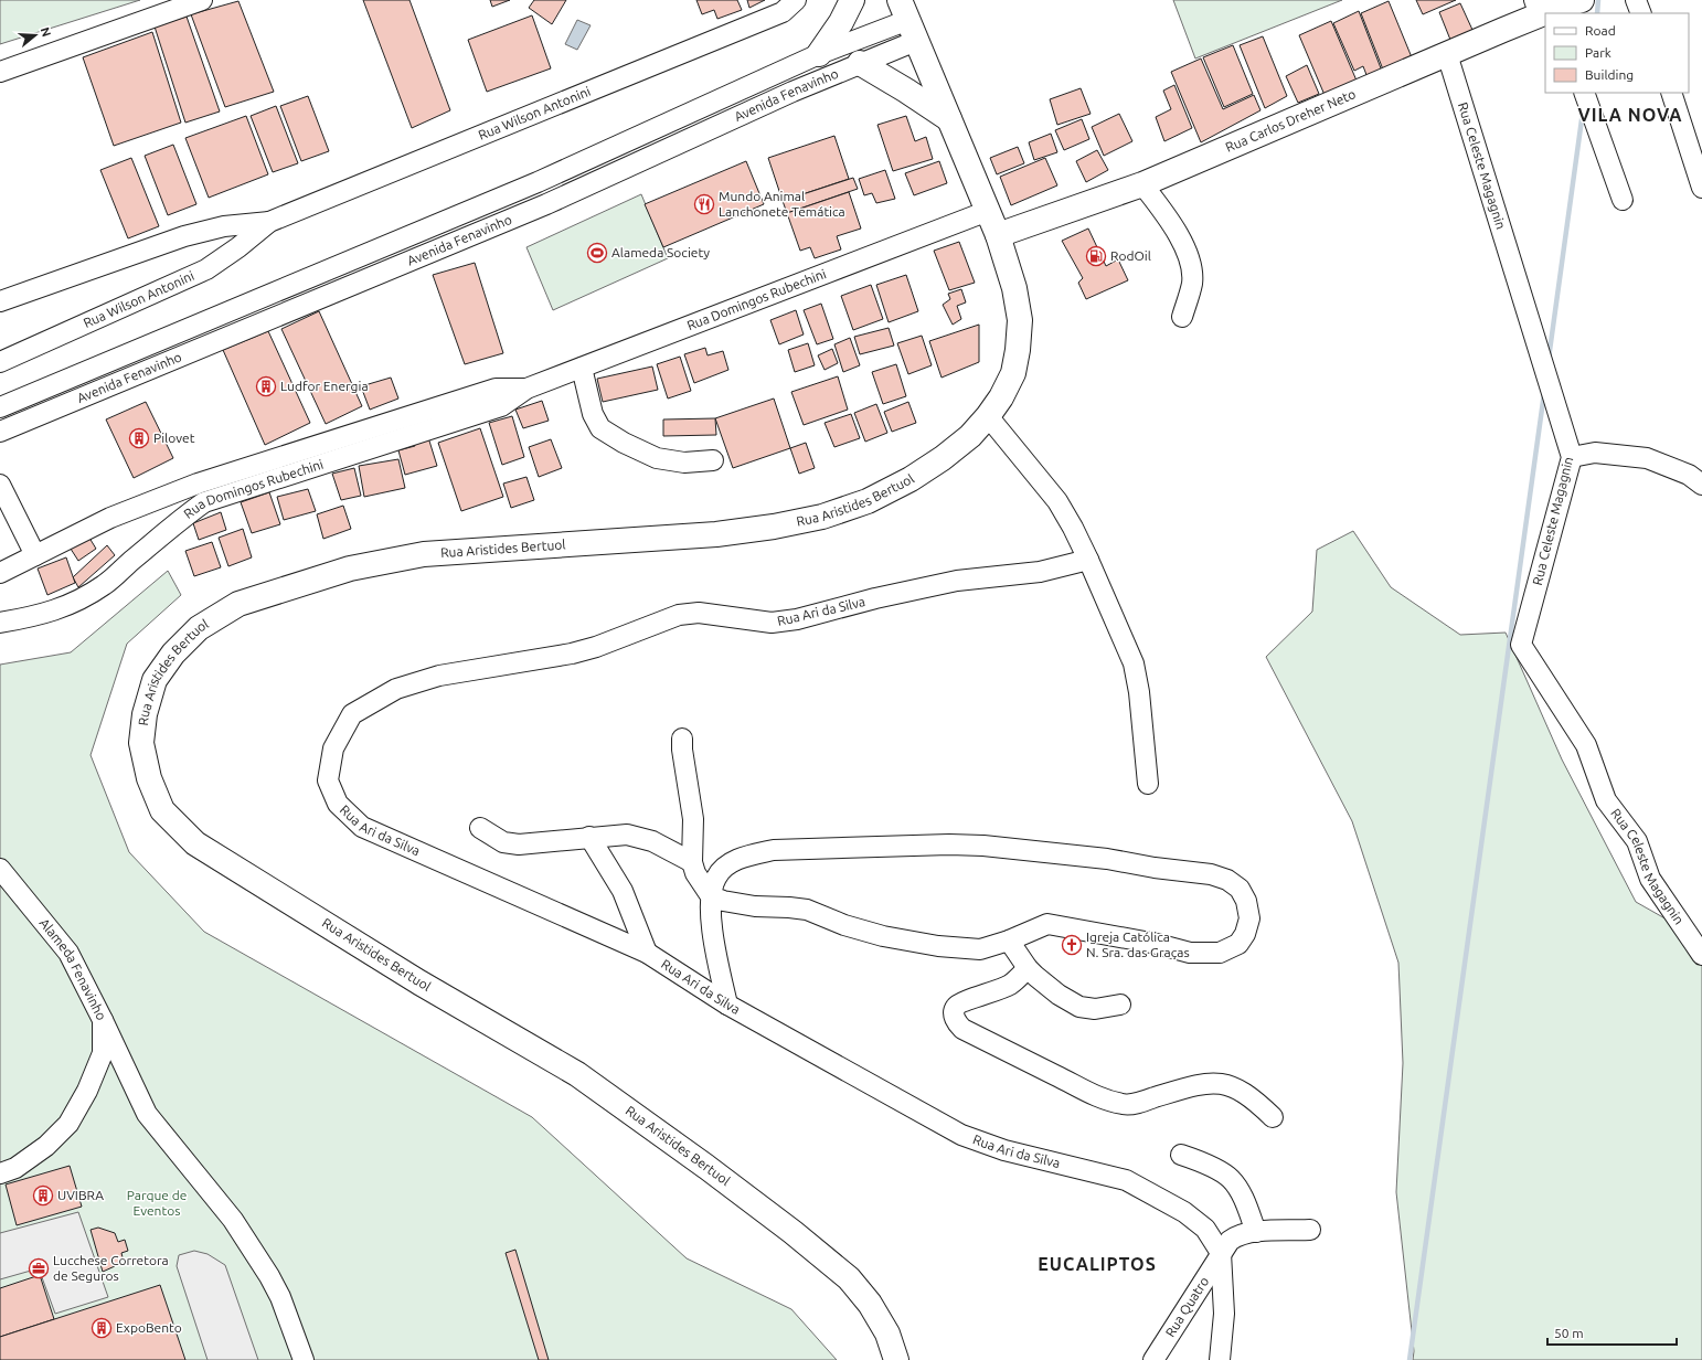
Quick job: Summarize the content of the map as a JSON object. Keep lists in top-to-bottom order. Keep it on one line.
{"streets":{"main road":["Rua Carlos Dreher Neto","Rua Aristides Bertuol"],"street":["Avenida Fenavinho","Rua Wilson Antonini","Rua Celeste Magagnin","Rua Domingos Rubechini","Rua Ari da Silva","Alameda Fenavinho","Rua Quatro"]},"crossings":[["Avenida Fenavinho","Rua Aristides Bertuol"],["Rua Carlos Dreher Neto","Rua Celeste Magagnin"],["Rua Carlos Dreher Neto","Rua Aristides Bertuol"],["Rua Domingos Rubechini","Rua Aristides Bertuol"],["Rua Ari da Silva","Rua Quatro"]],"districts":["VILA NOVA","EUCALIPTOS"],"parks":["Parque de Eventos"],"places":{"restaurant":["Mundo Animal Lanchonete Temática"],"sports":["Alameda Society"],"fuel station":["RodOil"],"building":["Ludfor Energia","Pilovet","UVIBRA","ExpoBento"],"church":["Igreja Católica N. Sra. das Graças"],"office":["Lucchese Corretora de Seguros"]},"legend":["Road","Park","Building"],"scale_bar":"50 m","north":"right"}
